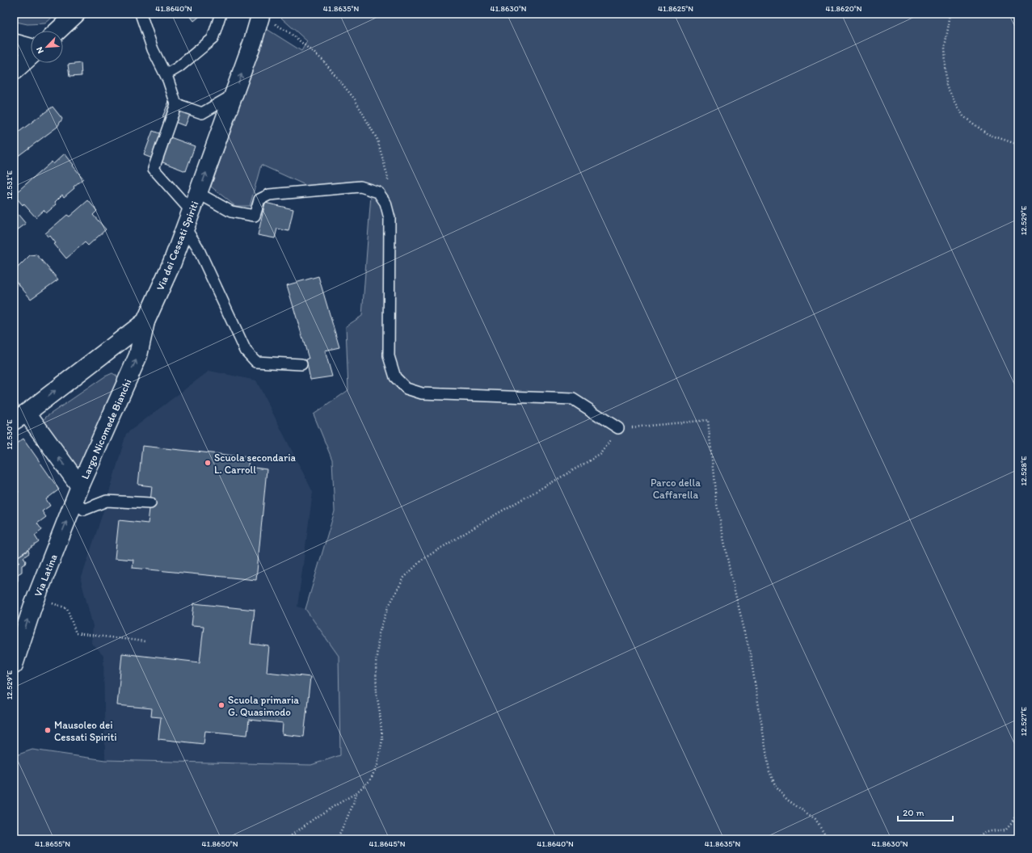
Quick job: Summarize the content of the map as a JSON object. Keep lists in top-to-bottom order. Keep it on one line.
{"streets":{"street":["Via dei Cessati Spiriti","Largo Nicomede Bianchi","Via Latina"]},"crossings":[["Via dei Cessati Spiriti","Largo Nicomede Bianchi"],["Largo Nicomede Bianchi","Via Latina"]],"one_way":["Via dei Cessati Spiriti","Largo Nicomede Bianchi","Via Latina"],"parks":["Parco della Caffarella"],"places":["Scuola secondaria L. Carroll","Scuola primaria G. Quasimodo","Mausoleo dei Cessati Spiriti"],"scale_bar":"20 m","north":"bottom left","coordinates":["41.8640°N","41.8635°N","41.8630°N","41.8625°N","41.8620°N","12.531°E","12.529°E","12.530°E","12.528°E","12.527°E","41.8655°N","41.8650°N","41.8645°N"]}
